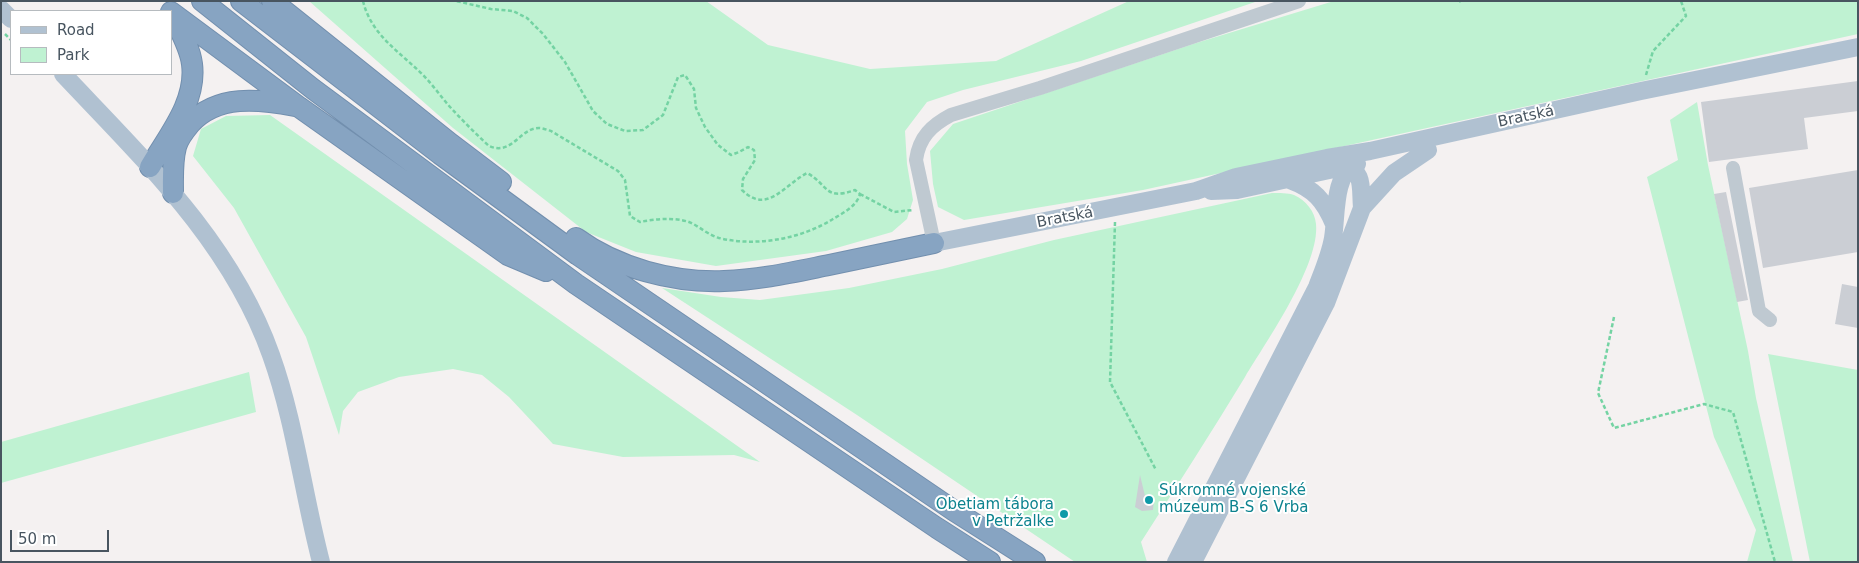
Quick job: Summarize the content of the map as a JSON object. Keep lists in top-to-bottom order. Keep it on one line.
{"streets":{"main road":["Bratská"]},"places":["Súkromné vojenské múzeum B-S 6 Vrba","Obetiam tábora v Petržalke"],"legend":["Road","Park"],"scale_bar":"50 m"}
